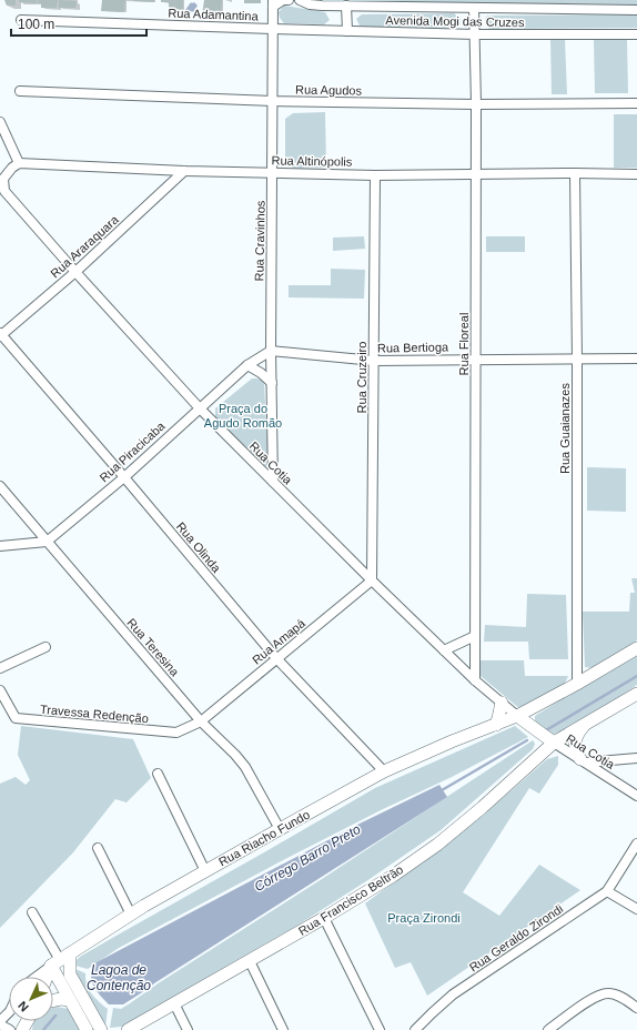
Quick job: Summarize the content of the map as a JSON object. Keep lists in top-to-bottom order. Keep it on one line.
{"streets":{"main road":["Rua Riacho Fundo","Rua Francisco Beltrão"],"street":["Rua Adamantina","Avenida Mogi das Cruzes","Rua Agudos","Rua Altinópolis","Rua Cravinhos","Rua Araraquara","Rua Floreal","Rua Bertioga","Rua Cruzeiro","Rua Guaianazes","Rua Piracicaba","Rua Cotia","Rua Olinda","Rua Amapá","Rua Teresina","Travessa Redenção","Rua Geraldo Zirondi"]},"crossings":[["Rua Adamantina","Avenida Mogi das Cruzes"],["Rua Adamantina","Rua Cravinhos"],["Avenida Mogi das Cruzes","Rua Cravinhos"],["Avenida Mogi das Cruzes","Rua Floreal"],["Rua Agudos","Rua Cravinhos"],["Rua Agudos","Rua Floreal"],["Rua Altinópolis","Rua Cravinhos"],["Rua Altinópolis","Rua Araraquara"],["Rua Altinópolis","Rua Floreal"],["Rua Altinópolis","Rua Cruzeiro"],["Rua Altinópolis","Rua Guaianazes"],["Rua Altinópolis","Rua Cotia"],["Rua Cravinhos","Rua Bertioga"],["Rua Cravinhos","Rua Piracicaba"],["Rua Cravinhos","Rua Cotia"],["Rua Araraquara","Rua Cotia"],["Rua Araraquara","Rua Olinda"],["Rua Floreal","Rua Bertioga"],["Rua Floreal","Rua Cotia"],["Rua Bertioga","Rua Cruzeiro"],["Rua Bertioga","Rua Guaianazes"],["Rua Bertioga","Rua Piracicaba"],["Rua Cruzeiro","Rua Cotia"],["Rua Cruzeiro","Rua Amapá"],["Rua Guaianazes","Rua Riacho Fundo"],["Rua Piracicaba","Rua Cotia"],["Rua Piracicaba","Rua Olinda"],["Rua Piracicaba","Rua Teresina"],["Rua Cotia","Rua Amapá"],["Rua Cotia","Rua Riacho Fundo"],["Rua Cotia","Rua Francisco Beltrão"],["Rua Olinda","Rua Amapá"],["Rua Olinda","Rua Riacho Fundo"],["Rua Amapá","Rua Teresina"],["Rua Amapá","Travessa Redenção"],["Rua Teresina","Travessa Redenção"],["Rua Teresina","Rua Riacho Fundo"]],"water":["Córrego Barro Preto","Lagoa de Contenção"],"parks":["Praça do Agudo Romão","Praça Zirondi"],"scale_bar":"100 m","north":"bottom left"}
